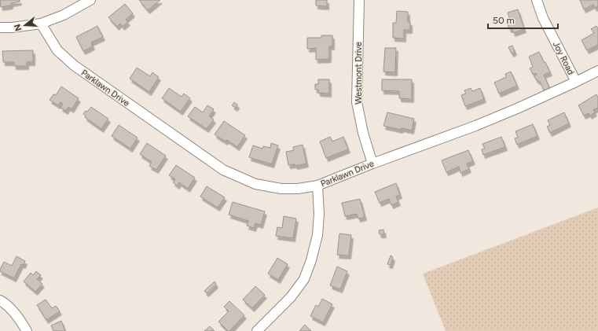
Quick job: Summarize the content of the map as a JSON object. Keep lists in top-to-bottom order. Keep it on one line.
{"streets":{"street":["Joy Road","Westmont Drive","Parklawn Drive"]},"crossings":[["Joy Road","Parklawn Drive"],["Westmont Drive","Parklawn Drive"]],"scale_bar":"50 m","north":"left"}
